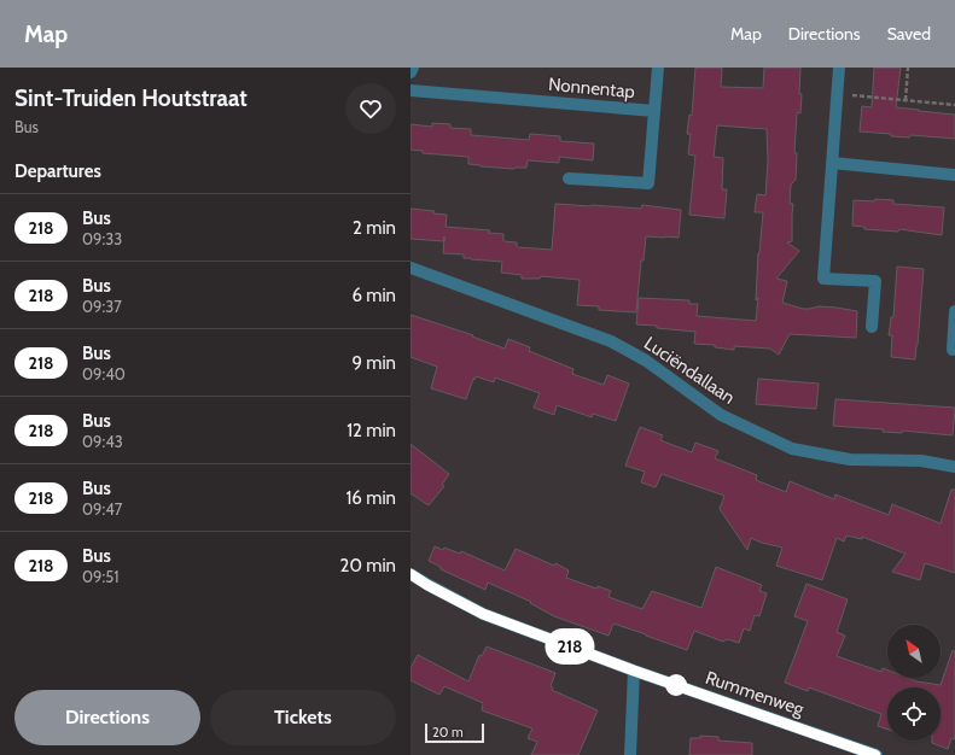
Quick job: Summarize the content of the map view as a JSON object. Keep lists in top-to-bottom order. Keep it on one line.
{"streets":{"street":["Nonnentap","Luciëndallaan","Rummenweg"]},"lines":["bus line 218"],"scale_bar":"20 m","north":"top left","page":{"header":"Map","nav":["Map","Directions","Saved"],"heading":[["Sint-Truiden Houtstraat","Bus"],"Departures"],"on_map":"218","list":[{"mark":"218","name":"Bus","note":"09:33","value":"2 min"},{"mark":"218","name":"Bus","note":"09:37","value":"6 min"},{"mark":"218","name":"Bus","note":"09:40","value":"9 min"},{"mark":"218","name":"Bus","note":"09:43","value":"12 min"},{"mark":"218","name":"Bus","note":"09:47","value":"16 min"},{"mark":"218","name":"Bus","note":"09:51","value":"20 min"}],"buttons":["Directions","Tickets"],"scale":"20 m"}}
